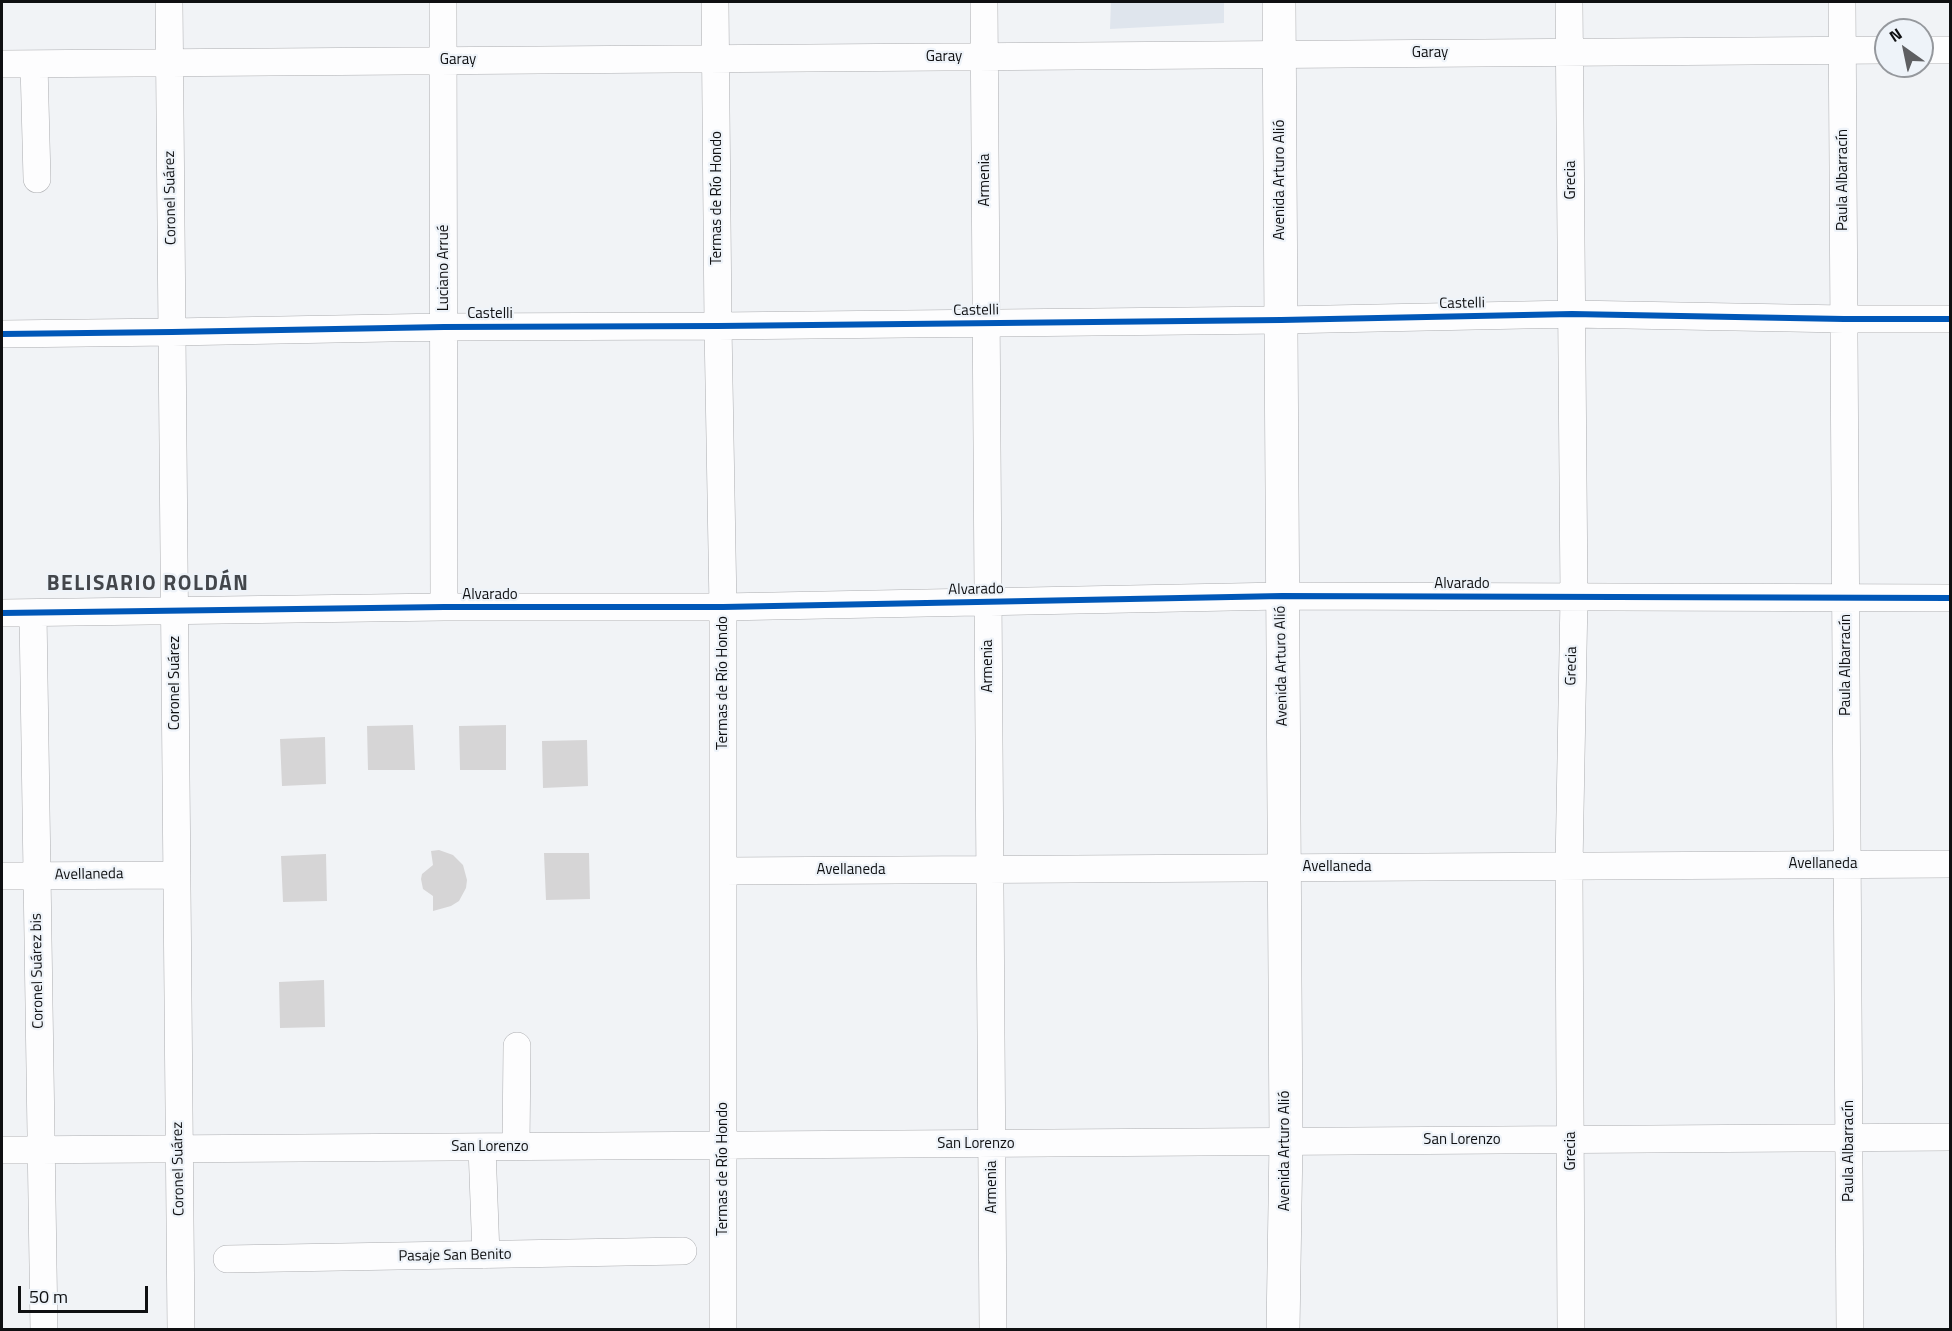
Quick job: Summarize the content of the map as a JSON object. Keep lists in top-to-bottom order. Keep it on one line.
{"streets":{"main road":["Avenida Arturo Alió"],"street":["Garay","Armenia","Grecia","Paula Albarracín","Coronel Suárez","Termas de Río Hondo","Luciano Arrué","Castelli","Alvarado","Avellaneda","Coronel Suárez bis","San Lorenzo","Pasaje San Benito"]},"crossings":[["Garay","Armenia"],["Garay","Avenida Arturo Alió"],["Garay","Grecia"],["Garay","Paula Albarracín"],["Garay","Coronel Suárez"],["Garay","Termas de Río Hondo"],["Garay","Luciano Arrué"],["Armenia","Castelli"],["Armenia","Alvarado"],["Armenia","Avellaneda"],["Armenia","San Lorenzo"],["Avenida Arturo Alió","Castelli"],["Avenida Arturo Alió","Alvarado"],["Avenida Arturo Alió","Avellaneda"],["Avenida Arturo Alió","San Lorenzo"],["Grecia","Castelli"],["Grecia","Alvarado"],["Grecia","Avellaneda"],["Grecia","San Lorenzo"],["Paula Albarracín","Castelli"],["Paula Albarracín","Alvarado"],["Paula Albarracín","Avellaneda"],["Paula Albarracín","San Lorenzo"],["Coronel Suárez","Castelli"],["Coronel Suárez","Alvarado"],["Coronel Suárez","Avellaneda"],["Coronel Suárez","San Lorenzo"],["Termas de Río Hondo","Castelli"],["Termas de Río Hondo","Alvarado"],["Termas de Río Hondo","Avellaneda"],["Termas de Río Hondo","San Lorenzo"],["Luciano Arrué","Castelli"],["Luciano Arrué","Alvarado"],["Alvarado","Coronel Suárez bis"],["Avellaneda","Coronel Suárez bis"],["Coronel Suárez bis","San Lorenzo"]],"districts":["BELISARIO ROLDÁN"],"scale_bar":"50 m","north":"top left"}
